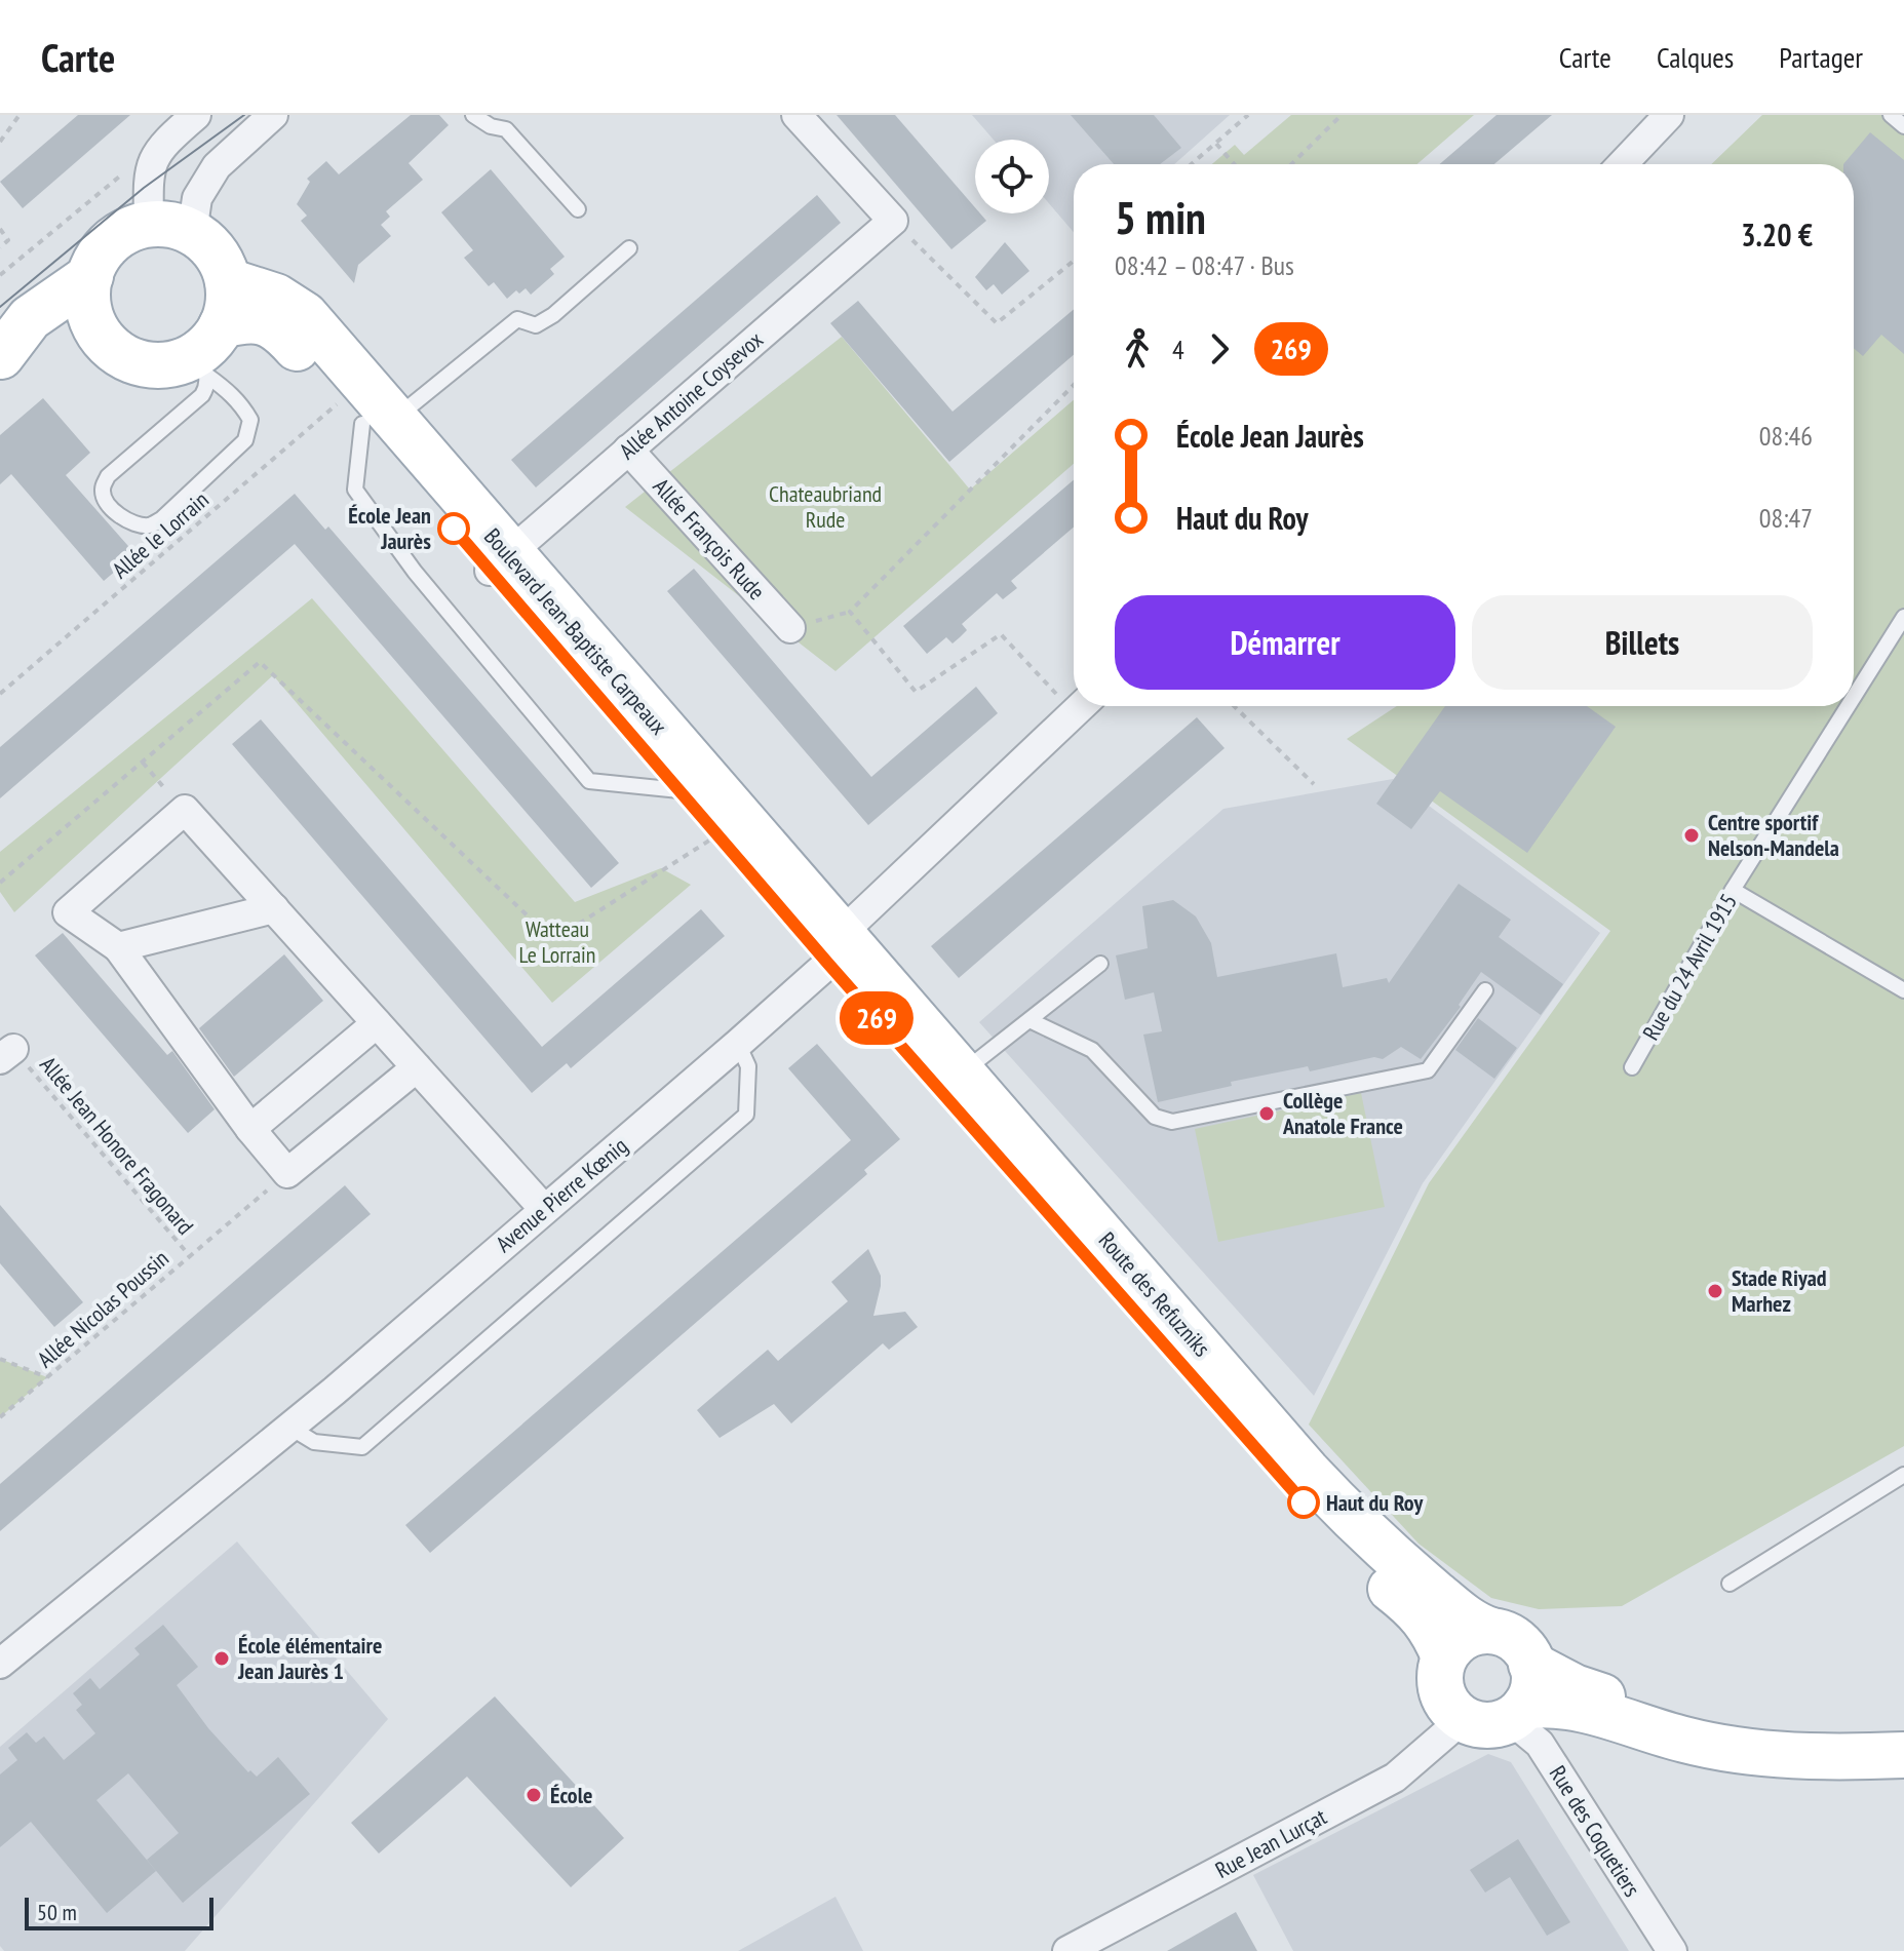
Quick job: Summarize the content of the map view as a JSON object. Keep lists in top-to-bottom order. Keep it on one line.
{"streets":{"main road":["Boulevard Jean-Baptiste Carpeaux","Route des Refuzniks"],"street":["Allée Antoine Coysevox","Allée François Rude","Avenue Pierre Kœnig","Rue des Coquetiers","Rue Jean Lurçat"],"lane":["Rue du 24 Avril 1915"],"path":["Allée le Lorrain","Allée Jean Honore Fragonard","Allée Nicolas Poussin"]},"crossings":[["Allée Antoine Coysevox","Allée François Rude"],["Allée Antoine Coysevox","Boulevard Jean-Baptiste Carpeaux"],["Allée le Lorrain","Boulevard Jean-Baptiste Carpeaux"],["Boulevard Jean-Baptiste Carpeaux","Avenue Pierre Kœnig"],["Boulevard Jean-Baptiste Carpeaux","Route des Refuzniks"],["Allée Jean Honore Fragonard","Allée Nicolas Poussin"],["Avenue Pierre Kœnig","Route des Refuzniks"],["Route des Refuzniks","Rue des Coquetiers"],["Route des Refuzniks","Rue Jean Lurçat"],["Rue des Coquetiers","Rue Jean Lurçat"]],"parks":["Chateaubriand Rude","Watteau Le Lorrain"],"places":["École Jean Jaurès","Centre sportif Nelson-Mandela","Collège Anatole France","Stade Riyad Marhez","Haut du Roy","École élémentaire Jean Jaurès 1","École"],"lines":["bus line 269"],"scale_bar":"50 m","page":{"header":"Carte","nav":["Carte","Calques","Partager"],"on_map":"269","heading":["5 min","08:42 – 08:47 · Bus","3.20 €"],"legs":["4","269"],"list":[{"name":"École Jean Jaurès","value":"08:46"},{"name":"Haut du Roy","value":"08:47"}],"buttons":["Démarrer","Billets"],"scale":"50 m"}}
